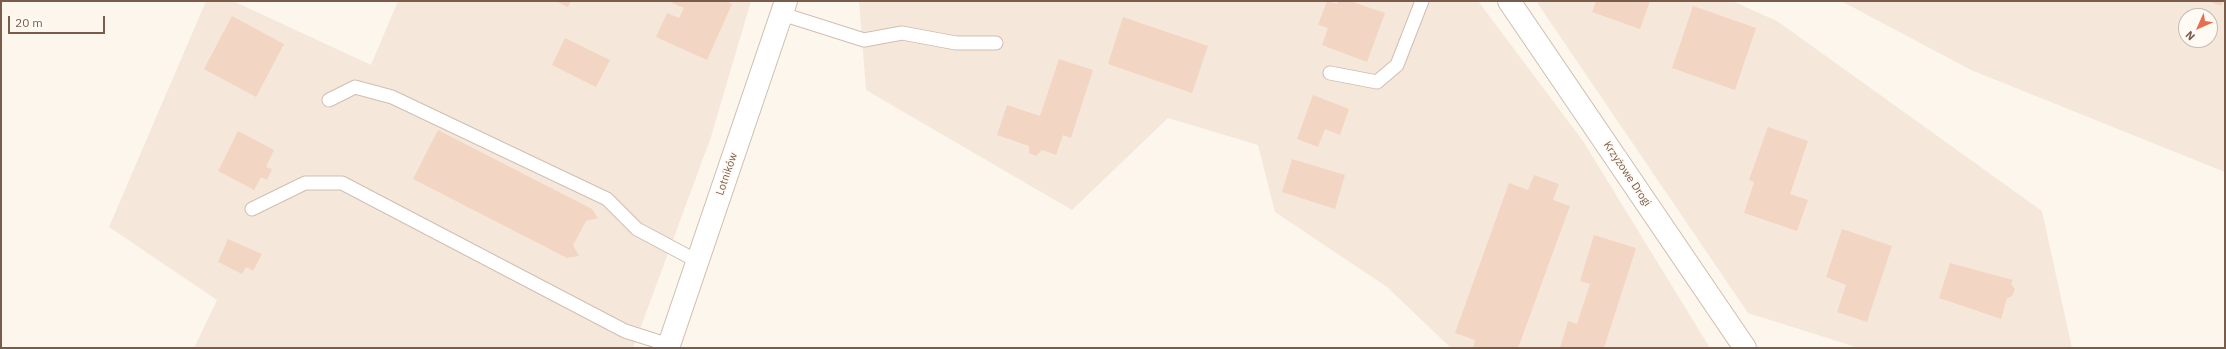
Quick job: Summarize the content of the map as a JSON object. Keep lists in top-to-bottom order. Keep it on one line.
{"streets":{"street":["Lotników","Krzyżowe Drogi"]},"scale_bar":"20 m","north":"bottom left"}
